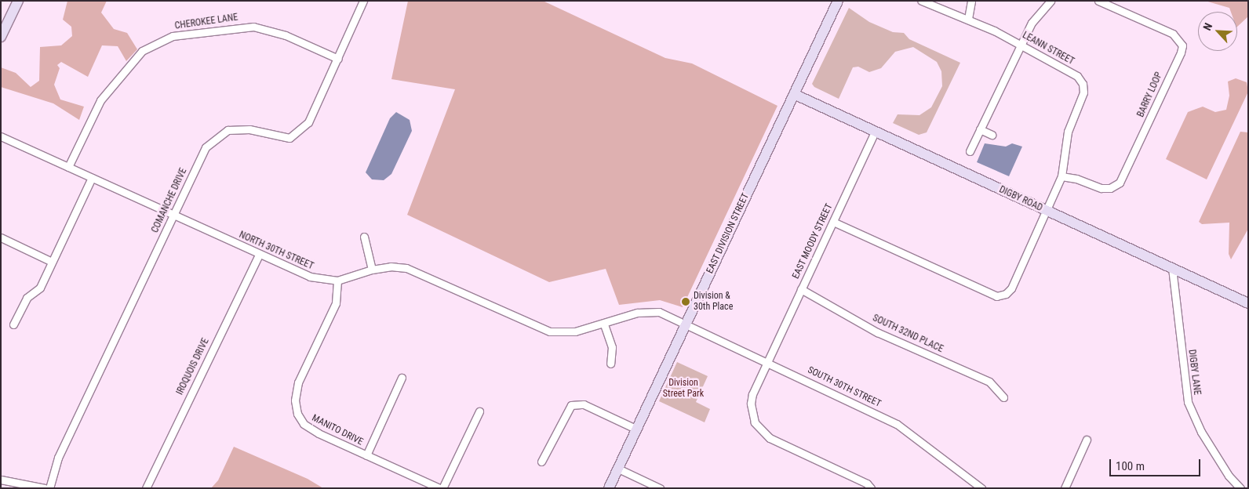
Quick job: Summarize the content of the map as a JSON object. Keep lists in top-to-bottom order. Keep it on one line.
{"streets":{"street":["CHEROKEE LANE","LEANN STREET","BARRY LOOP","DIGBY ROAD","COMANCHE DRIVE","EAST DIVISION STREET","EAST MOODY STREET","NORTH 30TH STREET","SOUTH 32ND PLACE","IROQUOIS DRIVE","DIGBY LANE","SOUTH 30TH STREET","MANITO DRIVE"]},"crossings":[["CHEROKEE LANE","COMANCHE DRIVE"],["CHEROKEE LANE","NORTH 30TH STREET"],["LEANN STREET","BARRY LOOP"],["LEANN STREET","DIGBY ROAD"],["LEANN STREET","EAST MOODY STREET"],["DIGBY ROAD","EAST DIVISION STREET"],["DIGBY ROAD","EAST MOODY STREET"],["DIGBY ROAD","DIGBY LANE"],["COMANCHE DRIVE","NORTH 30TH STREET"],["EAST DIVISION STREET","NORTH 30TH STREET"],["EAST DIVISION STREET","SOUTH 30TH STREET"],["EAST MOODY STREET","SOUTH 32ND PLACE"],["EAST MOODY STREET","SOUTH 30TH STREET"],["NORTH 30TH STREET","IROQUOIS DRIVE"],["NORTH 30TH STREET","SOUTH 30TH STREET"],["NORTH 30TH STREET","MANITO DRIVE"]],"parks":["Division Street Park"],"places":["Division & 30th Place"],"scale_bar":"100 m","north":"top left"}
